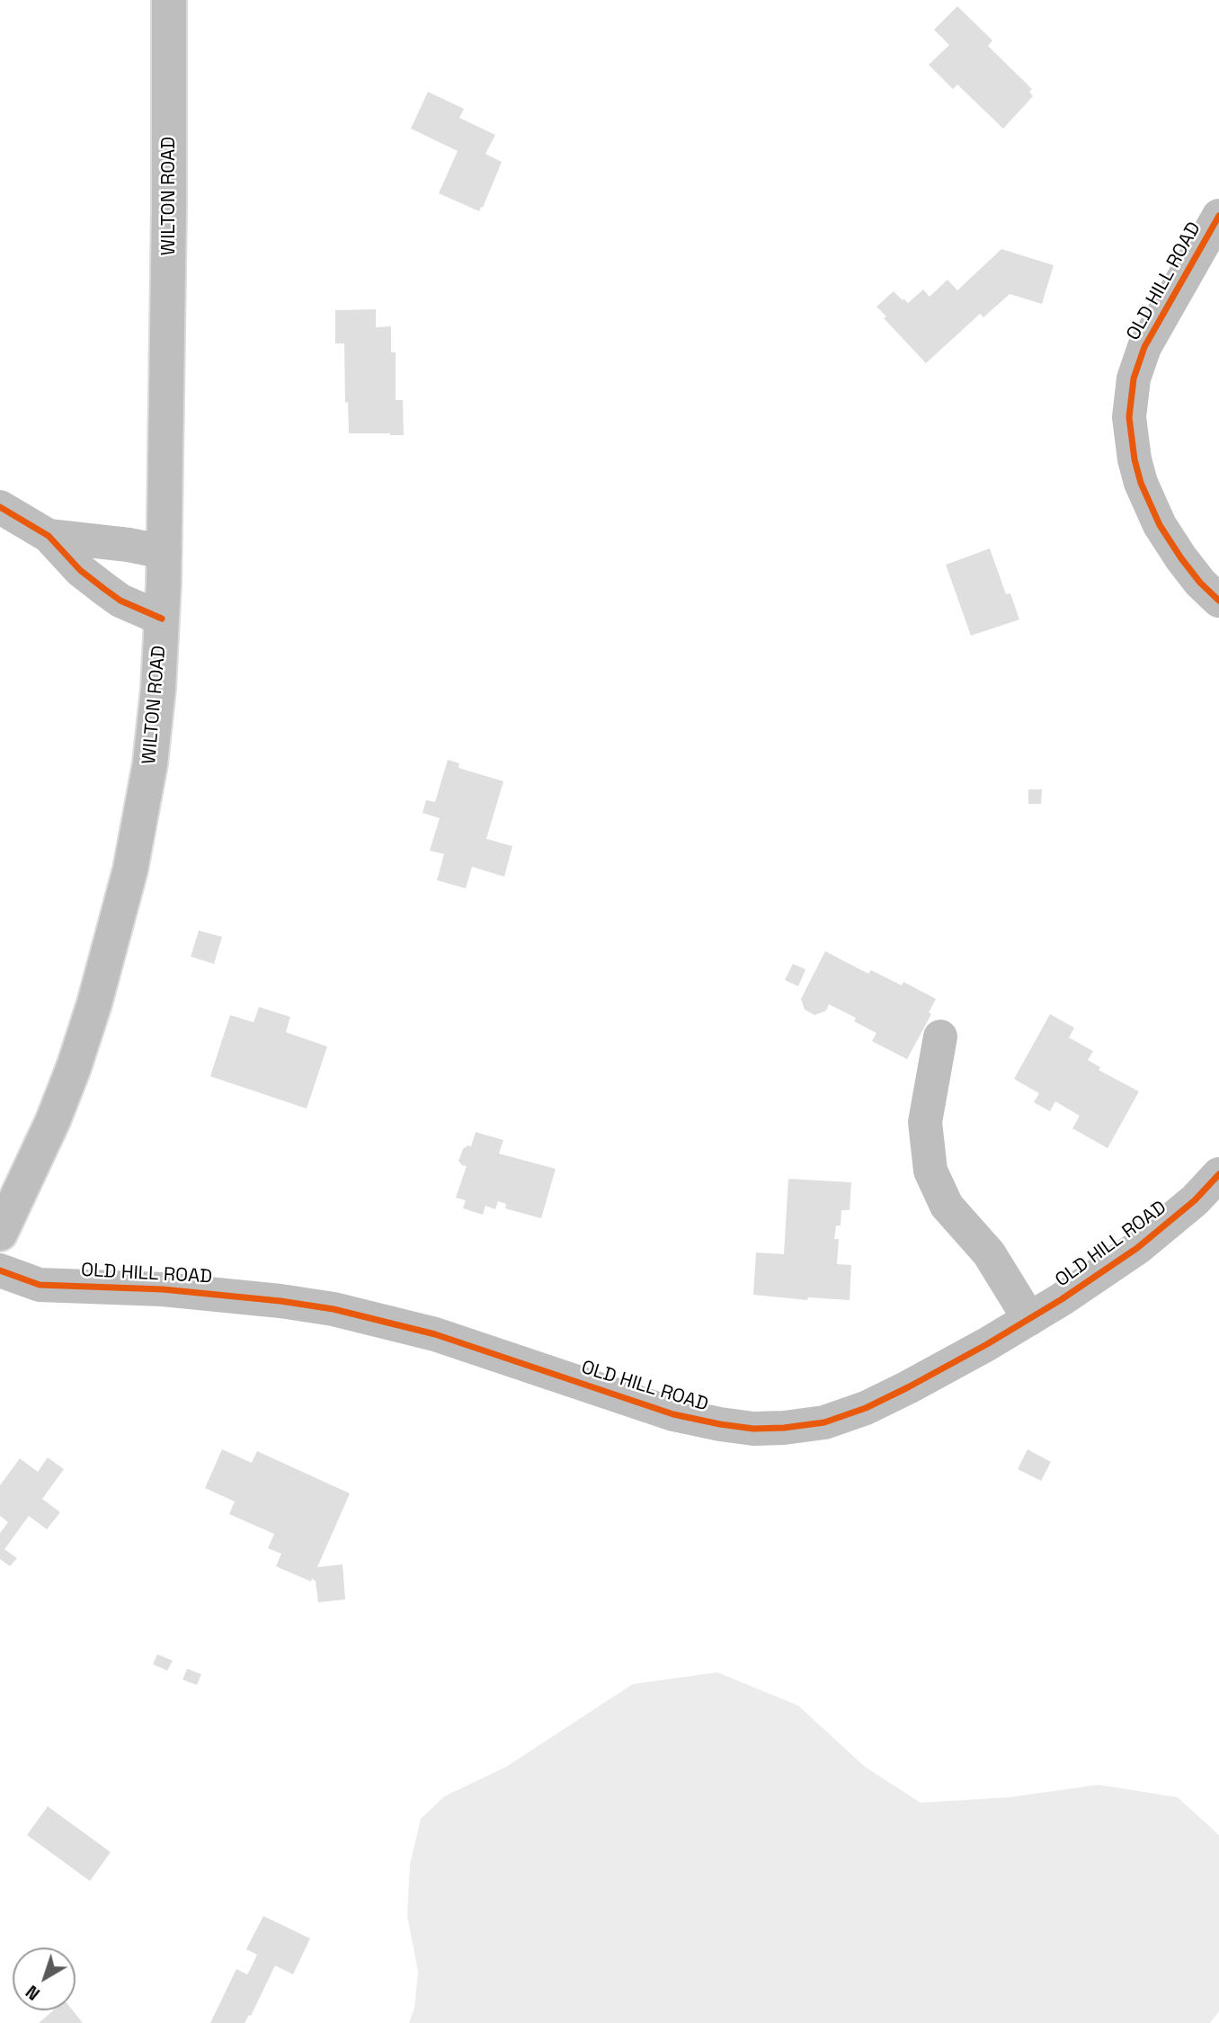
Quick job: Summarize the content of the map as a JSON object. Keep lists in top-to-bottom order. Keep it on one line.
{"streets":{"street":["WILTON ROAD","OLD HILL ROAD"]},"north":"bottom left"}
